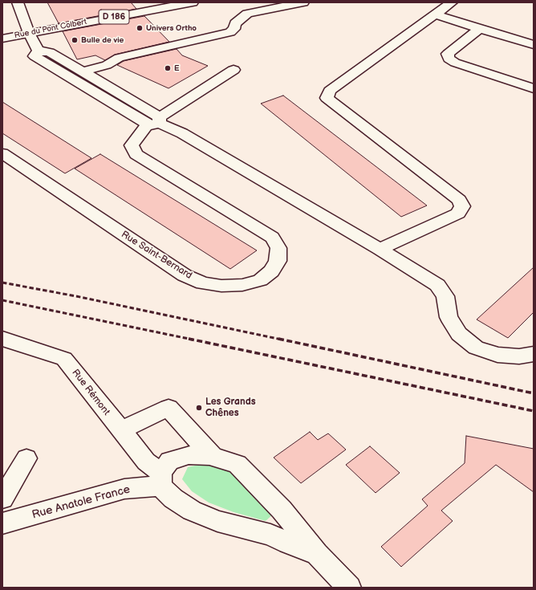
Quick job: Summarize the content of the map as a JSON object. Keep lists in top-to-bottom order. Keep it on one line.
{"streets":{"street":["D 186","Rue du Pont Colbert","Rue Saint-Bernard","Rue Rémont","Rue Anatole France"]},"crossings":[["Rue Rémont","Rue Anatole France"]],"places":["Univers Ortho","Bulle de vie","E","Les Grands Chênes"]}
